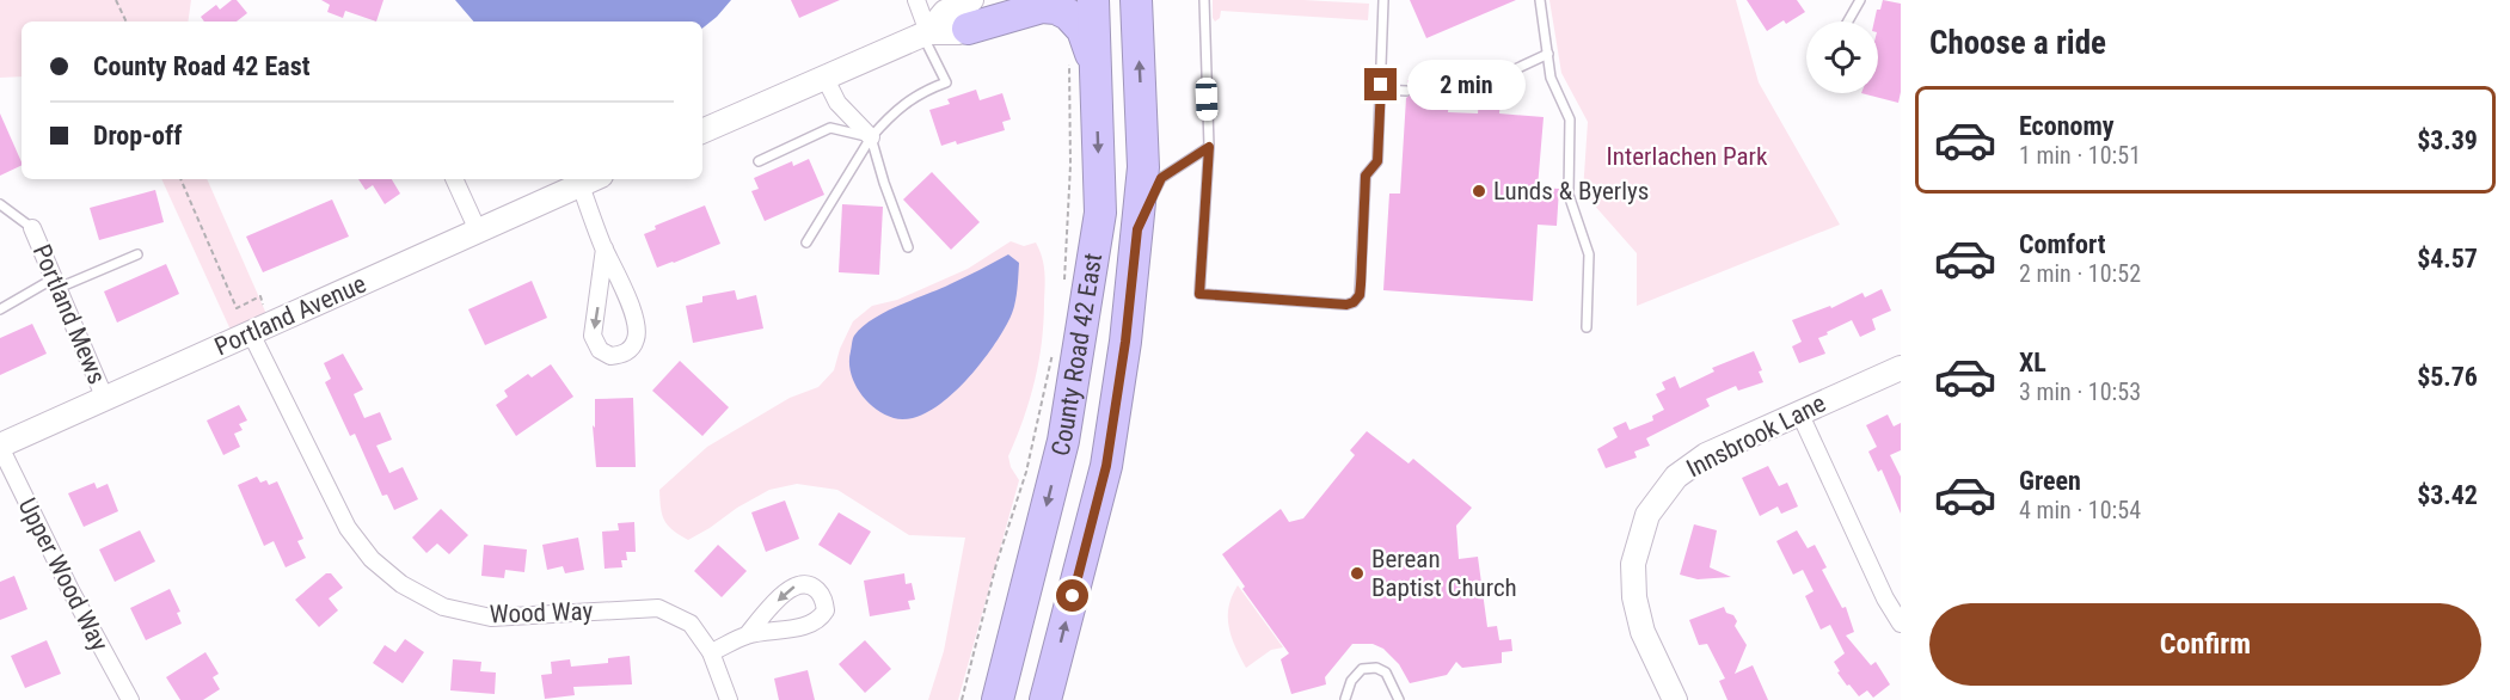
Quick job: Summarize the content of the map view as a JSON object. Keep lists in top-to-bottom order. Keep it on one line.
{"streets":{"highway":["County Road 42 East"],"street":["Portland Mews","Portland Avenue","Innsbrook Lane","Upper Wood Way","Wood Way"]},"crossings":[["Portland Mews","Portland Avenue"],["Portland Avenue","Upper Wood Way"],["Portland Avenue","Wood Way"]],"parks":["Interlachen Park"],"places":["Lunds & Byerlys","Berean Baptist Church"],"page":{"heading":"Choose a ride","banner":["County Road 42 East","Drop-off"],"bubble":"2 min","list":[{"name":"Economy","note":"1 min · 10:51","value":"$3.39"},{"name":"Comfort","note":"2 min · 10:52","value":"$4.57"},{"name":"XL","note":"3 min · 10:53","value":"$5.76"},{"name":"Green","note":"4 min · 10:54","value":"$3.42"}],"buttons":"Confirm"}}
